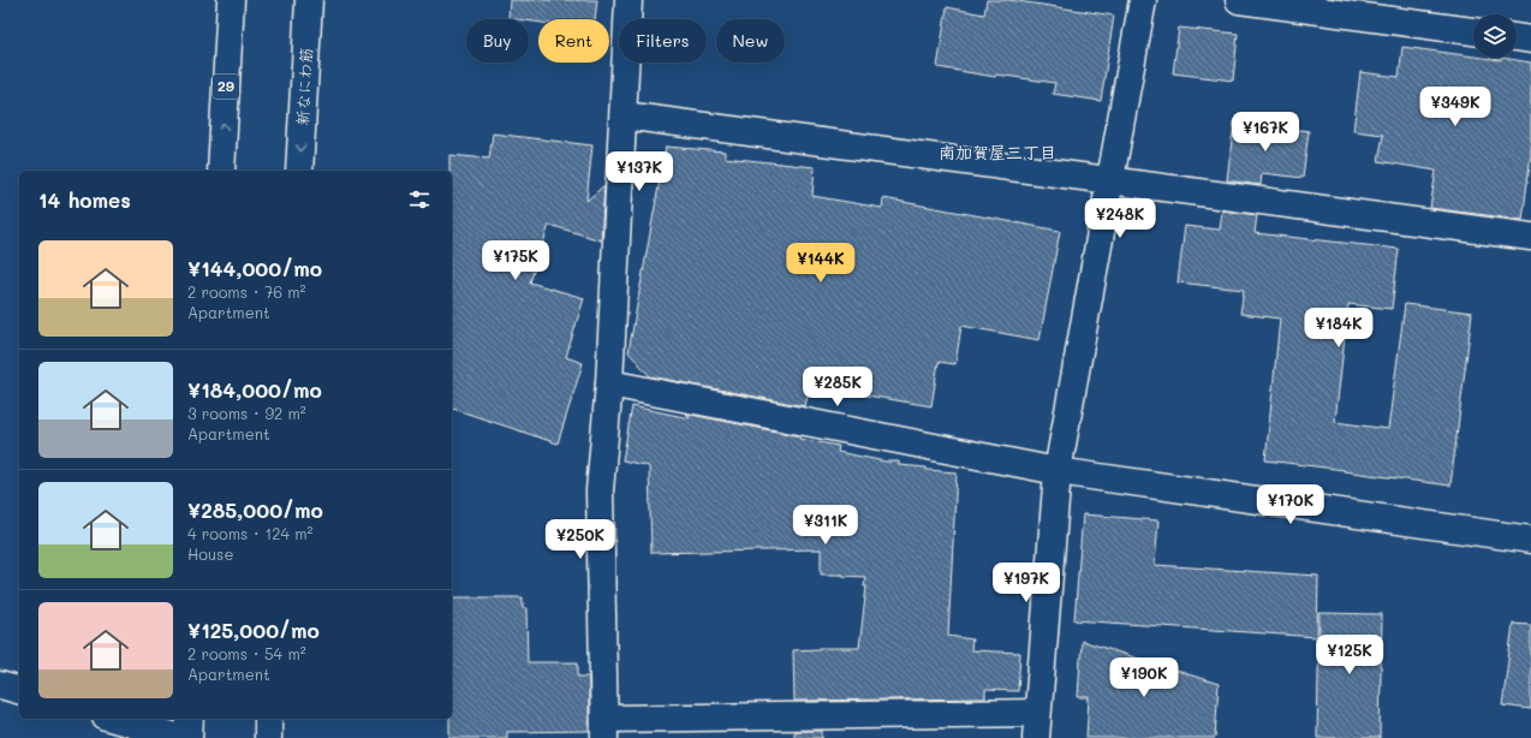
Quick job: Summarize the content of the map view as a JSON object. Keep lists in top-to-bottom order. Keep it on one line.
{"streets":{"street":["29","新なにわ筋"]},"districts":["南加賀屋三丁目"],"page":{"chip":["Buy","Rent","Filters","New"],"price":["¥349K","¥167K","¥137K","¥248K","¥175K","¥144K","¥184K","¥285K","¥170K","¥311K","¥250K","¥197K","¥125K","¥190K"],"heading":"14 homes","list":[{"name":"¥144,000/mo","note":"2 rooms · 76 m² · Apartment"},{"name":"¥184,000/mo","note":"3 rooms · 92 m² · Apartment"},{"name":"¥285,000/mo","note":"4 rooms · 124 m² · House"},{"name":"¥125,000/mo","note":"2 rooms · 54 m² · Apartment"}]}}
